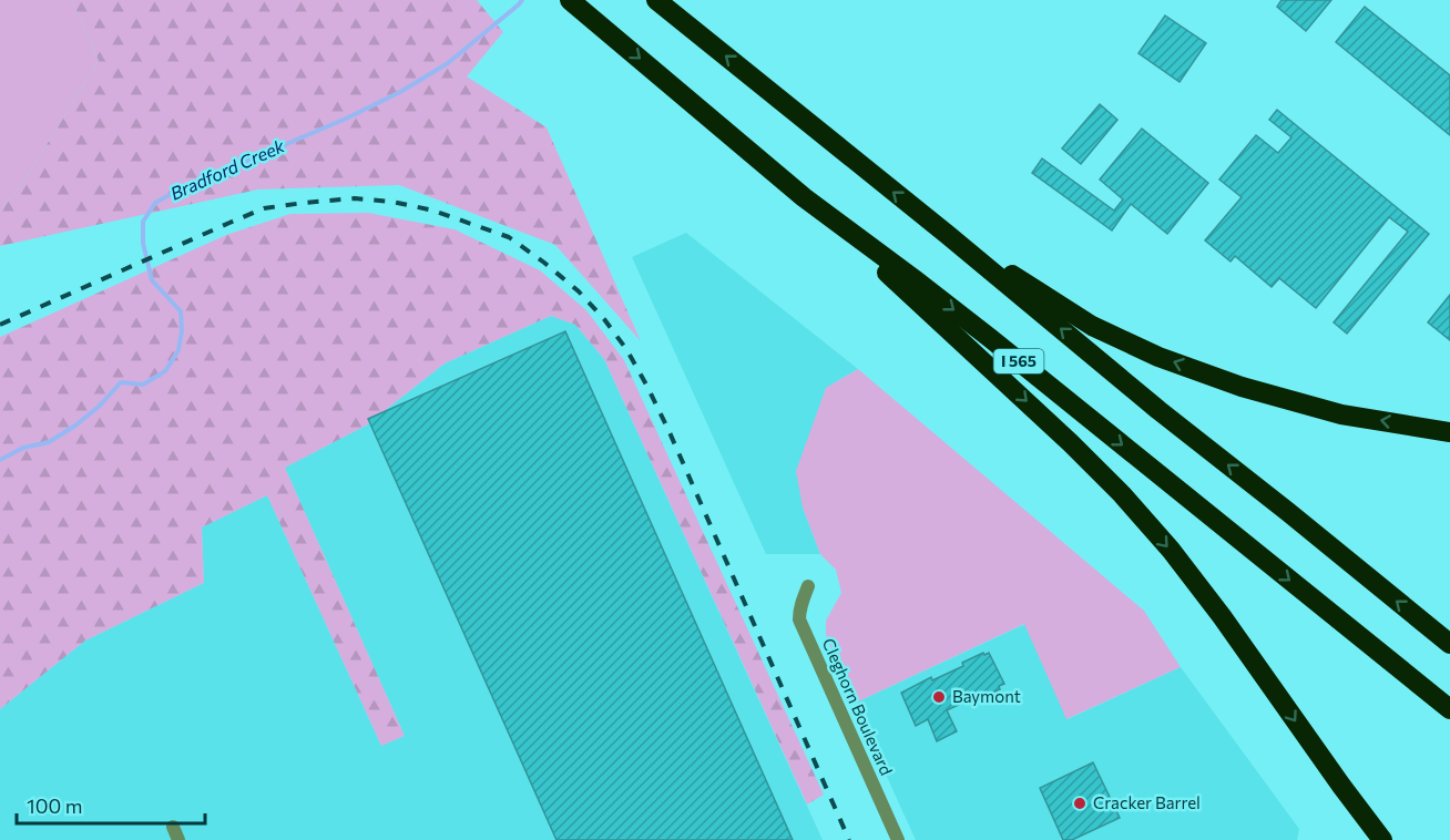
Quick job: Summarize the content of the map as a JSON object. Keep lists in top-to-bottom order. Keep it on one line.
{"streets":{"highway":["I 565"],"street":["Cleghorn Boulevard"]},"water":["Bradford Creek"],"places":["Baymont","Cracker Barrel"],"scale_bar":"100 m"}
